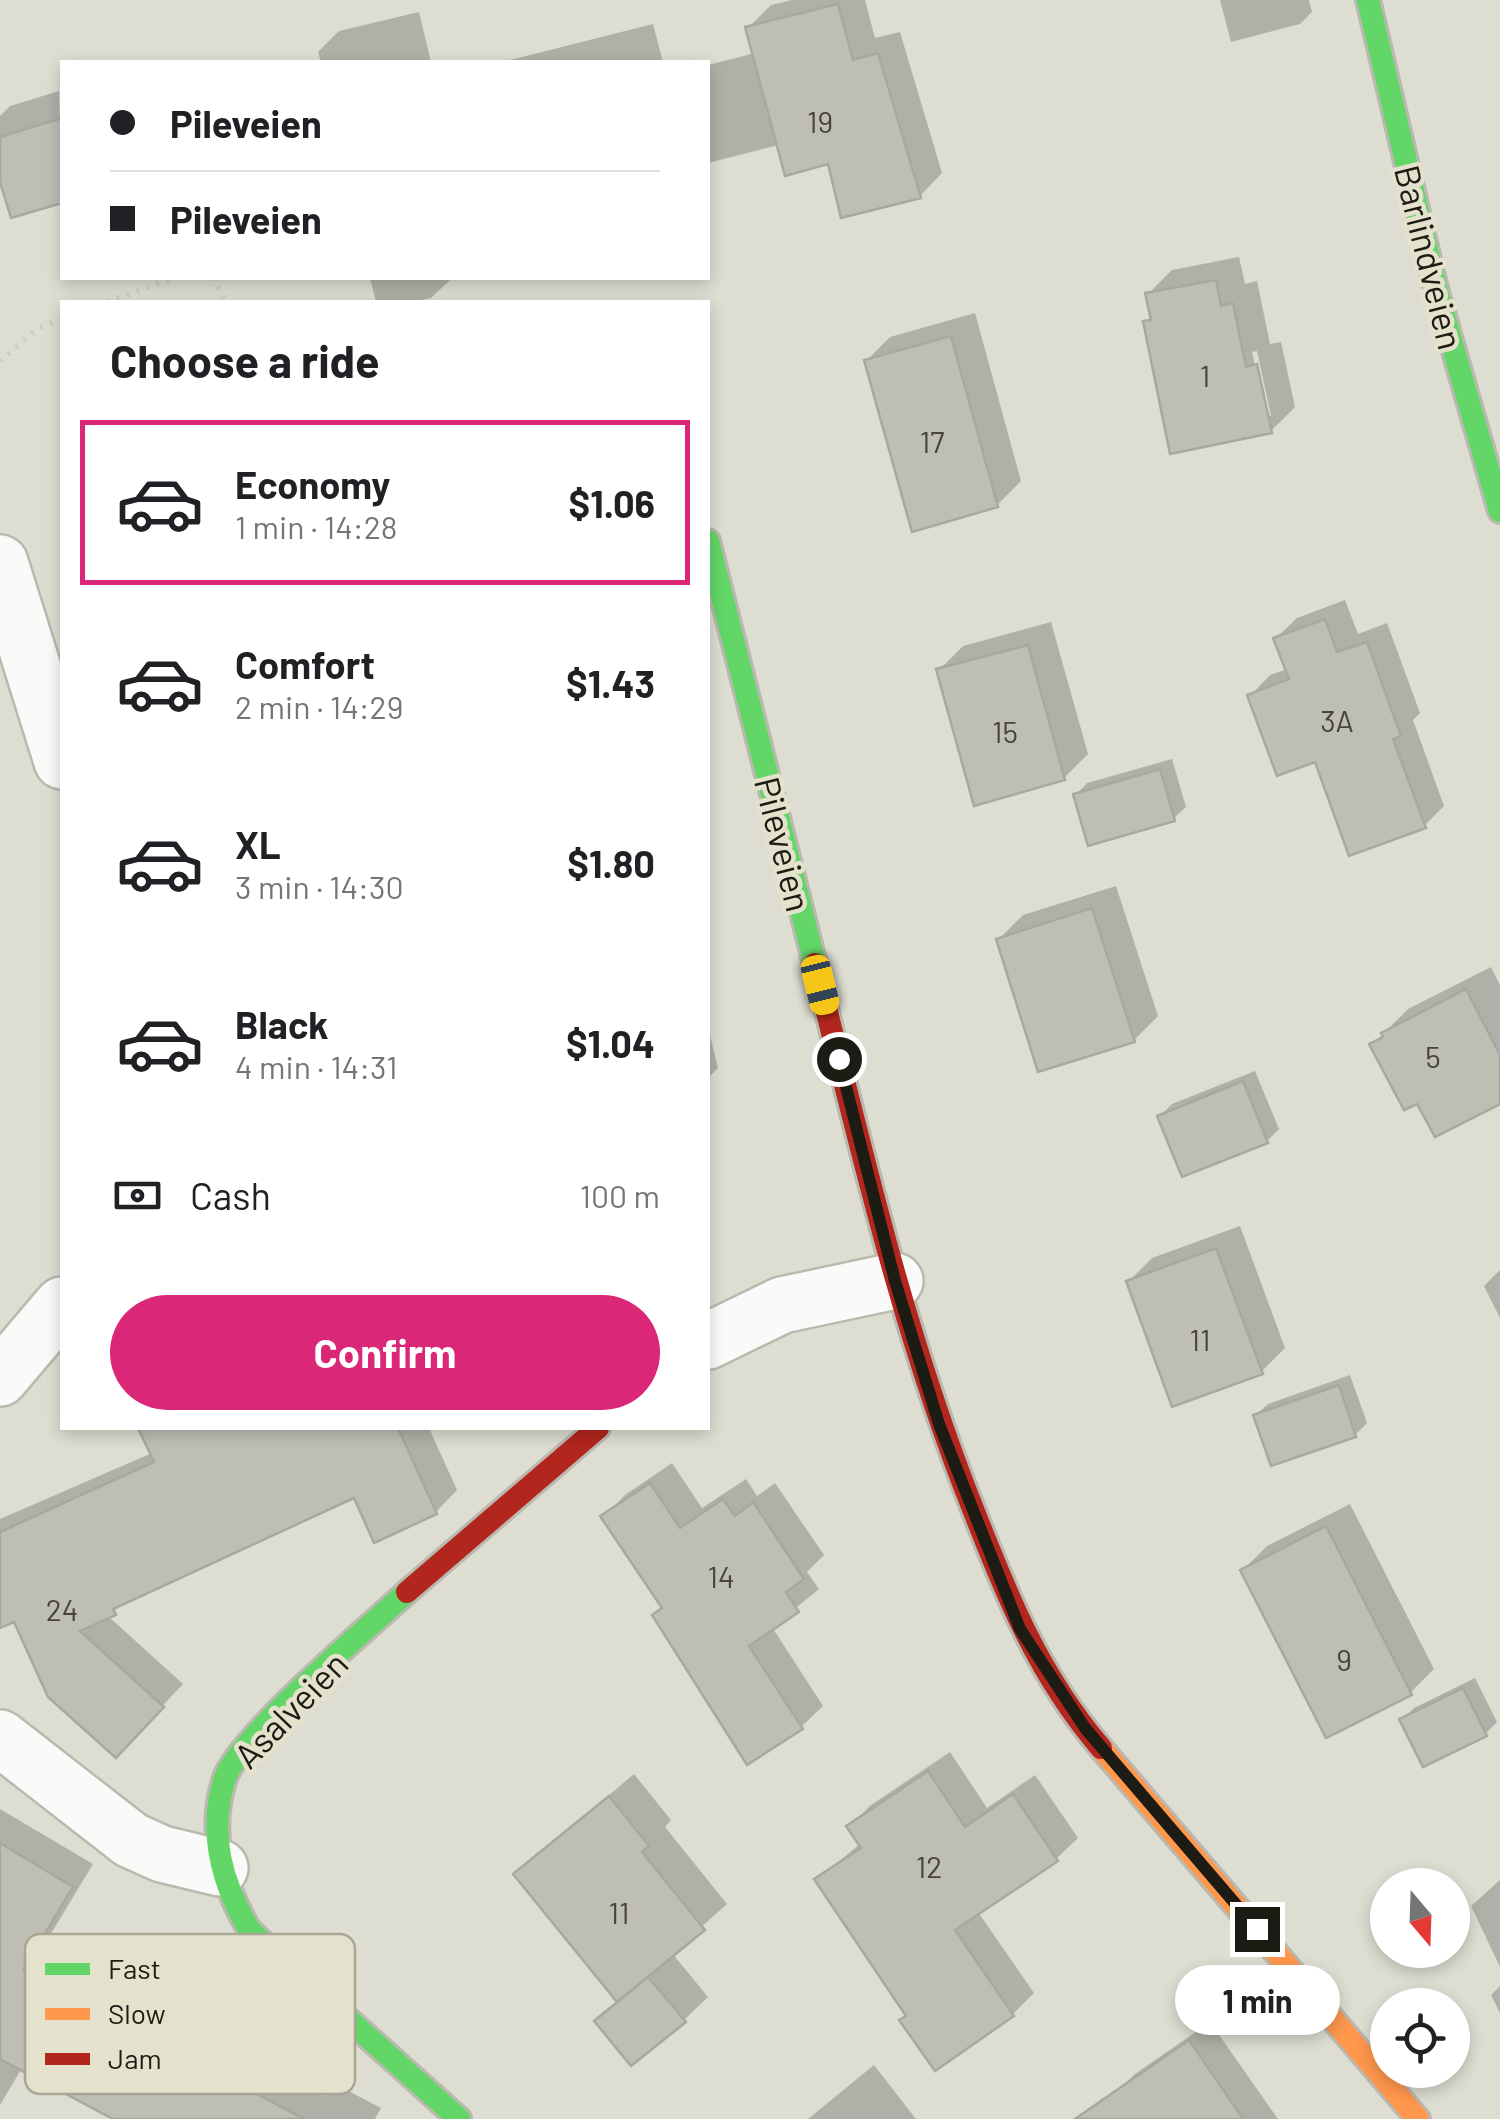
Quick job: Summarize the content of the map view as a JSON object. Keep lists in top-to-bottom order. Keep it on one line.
{"streets":{"street":["Barlindveien","Pileveien","Asalveien"]},"house_numbers":["19","1","17","3A","15","5","11","14","24","9","12","11"],"legend":["Fast","Slow","Jam"],"north":"bottom","page":{"banner":["Pileveien","Pileveien"],"heading":"Choose a ride","list":[{"name":"Economy","note":"1 min · 14:28","value":"$1.06"},{"name":"Comfort","note":"2 min · 14:29","value":"$1.43"},{"name":"XL","note":"3 min · 14:30","value":"$1.80"},{"name":"Black","note":"4 min · 14:31","value":"$1.04"}],"pay":["Cash","100 m"],"buttons":"Confirm","bubble":"1 min"}}
